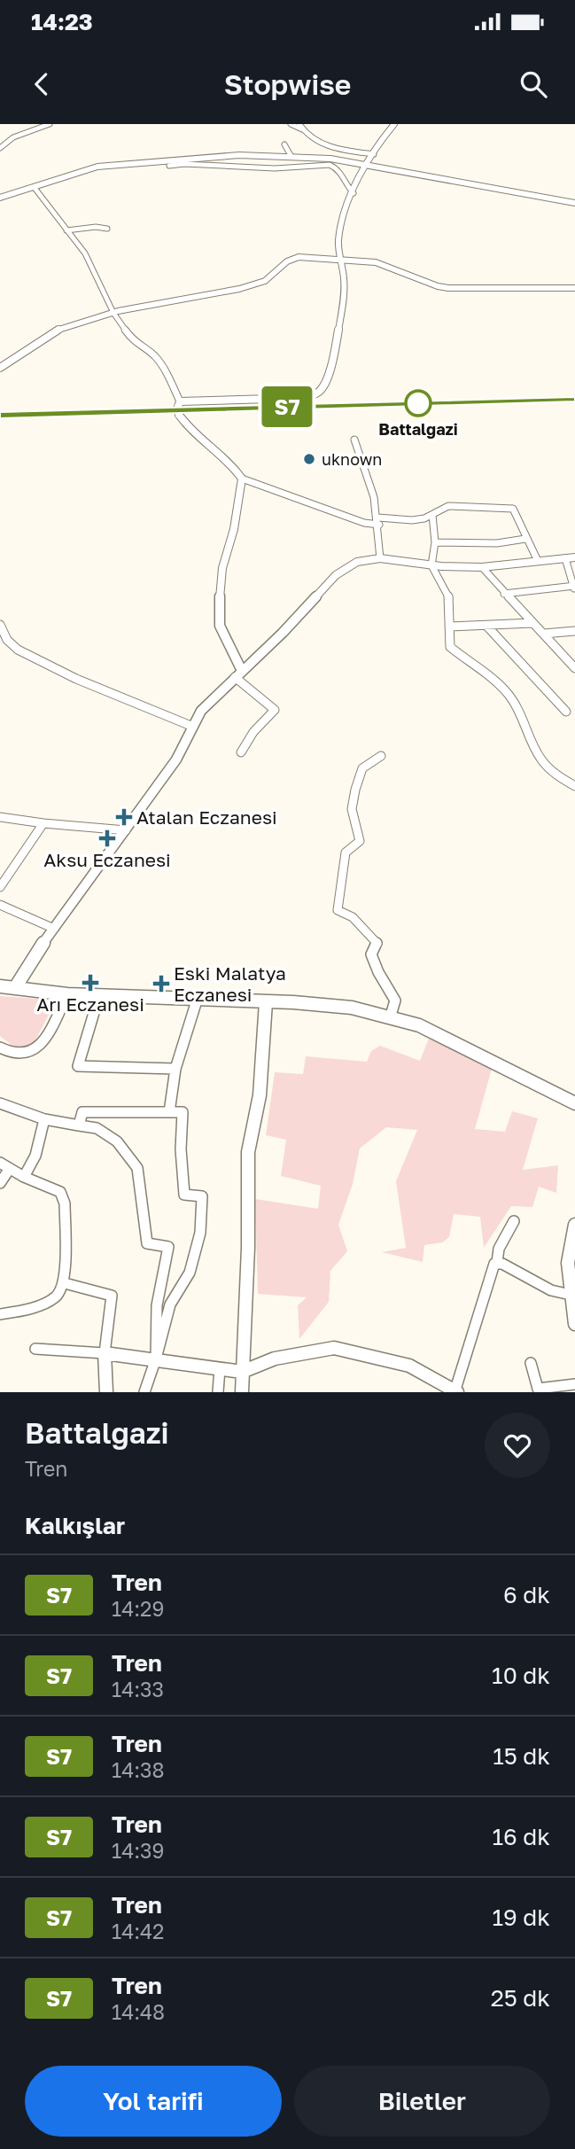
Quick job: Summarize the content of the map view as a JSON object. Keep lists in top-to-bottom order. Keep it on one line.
{"places":{"other":["Battalgazi","uknown"],"health":["Atalan Eczanesi","Aksu Eczanesi","Arı Eczanesi","Eski Malatya Eczanesi"]},"page":{"status":"14:23","header":"Stopwise","on_map":"S7","heading":[["Battalgazi","Tren"],"Kalkışlar"],"list":[{"mark":"S7","name":"Tren","note":"14:29","value":"6 dk"},{"mark":"S7","name":"Tren","note":"14:33","value":"10 dk"},{"mark":"S7","name":"Tren","note":"14:38","value":"15 dk"},{"mark":"S7","name":"Tren","note":"14:39","value":"16 dk"},{"mark":"S7","name":"Tren","note":"14:42","value":"19 dk"},{"mark":"S7","name":"Tren","note":"14:48","value":"25 dk"}],"buttons":["Yol tarifi","Biletler"]}}
